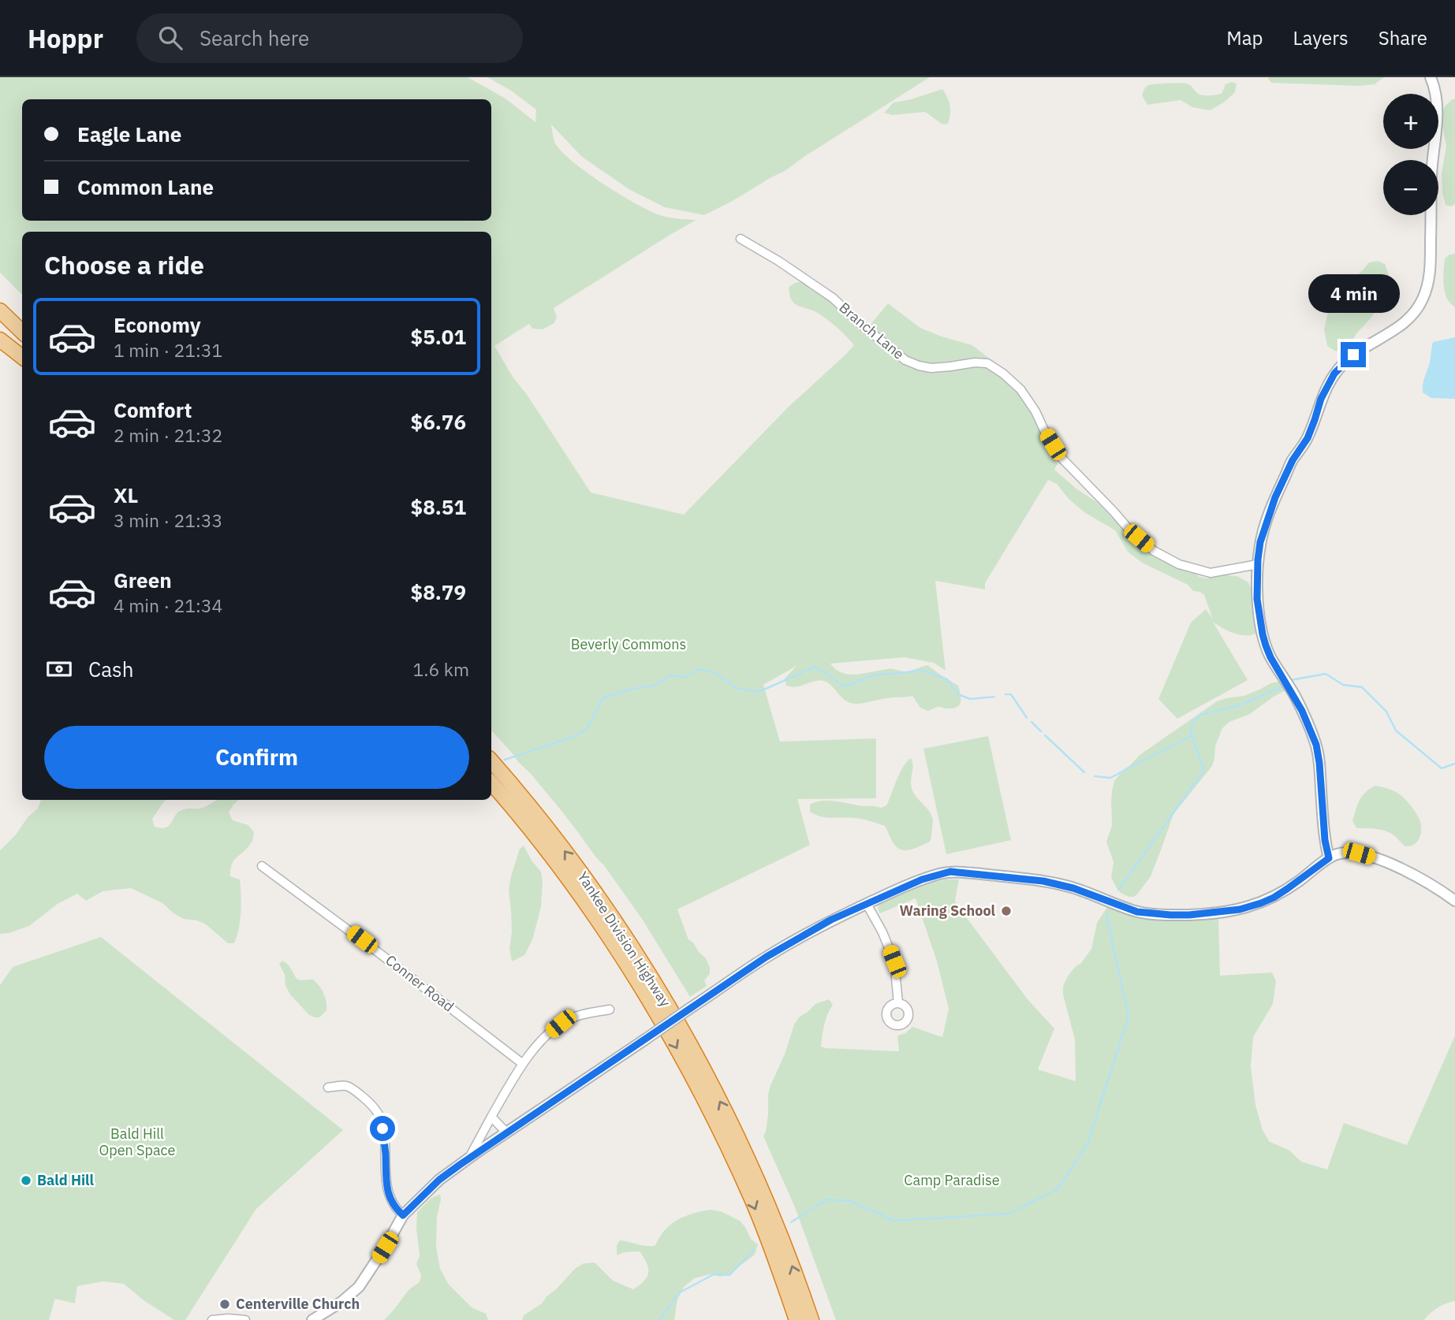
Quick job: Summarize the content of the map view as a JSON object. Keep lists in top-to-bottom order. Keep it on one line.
{"streets":{"highway":["Yankee Division Highway"],"street":["Branch Lane","Conner Road"]},"parks":["Beverly Commons","Bald Hill Open Space","Camp Paradise"],"places":["Waring School","Bald Hill","Centerville Church"],"page":{"header":"Hoppr","search":"Search here","nav":["Map","Layers","Share"],"map_buttons":["+","−"],"banner":["Eagle Lane","Common Lane"],"heading":"Choose a ride","bubble":"4 min","list":[{"name":"Economy","note":"1 min · 21:31","value":"$5.01"},{"name":"Comfort","note":"2 min · 21:32","value":"$6.76"},{"name":"XL","note":"3 min · 21:33","value":"$8.51"},{"name":"Green","note":"4 min · 21:34","value":"$8.79"}],"pay":["Cash","1.6 km"],"buttons":"Confirm"}}
